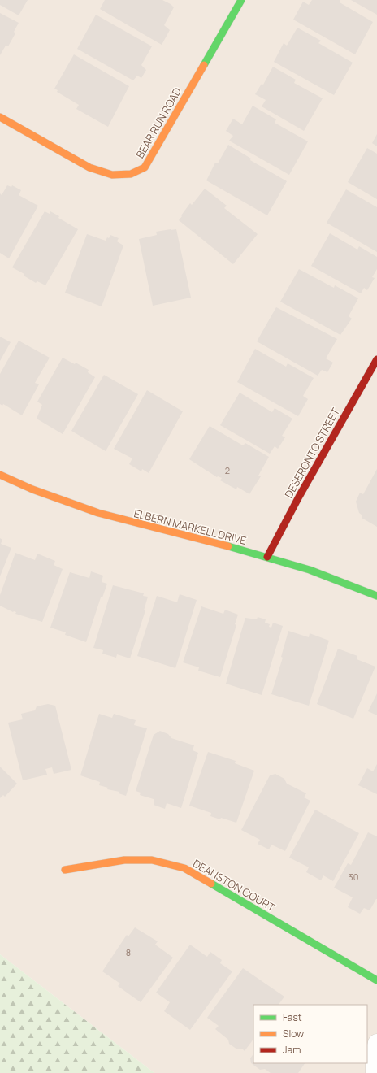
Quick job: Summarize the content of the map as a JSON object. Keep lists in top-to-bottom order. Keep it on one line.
{"streets":{"street":["BEAR RUN ROAD","DESERONTO STREET","ELBERN MARKELL DRIVE","DEANSTON COURT"]},"crossings":[["DESERONTO STREET","ELBERN MARKELL DRIVE"]],"house_numbers":["2","30","8"],"legend":["Fast","Slow","Jam"]}
